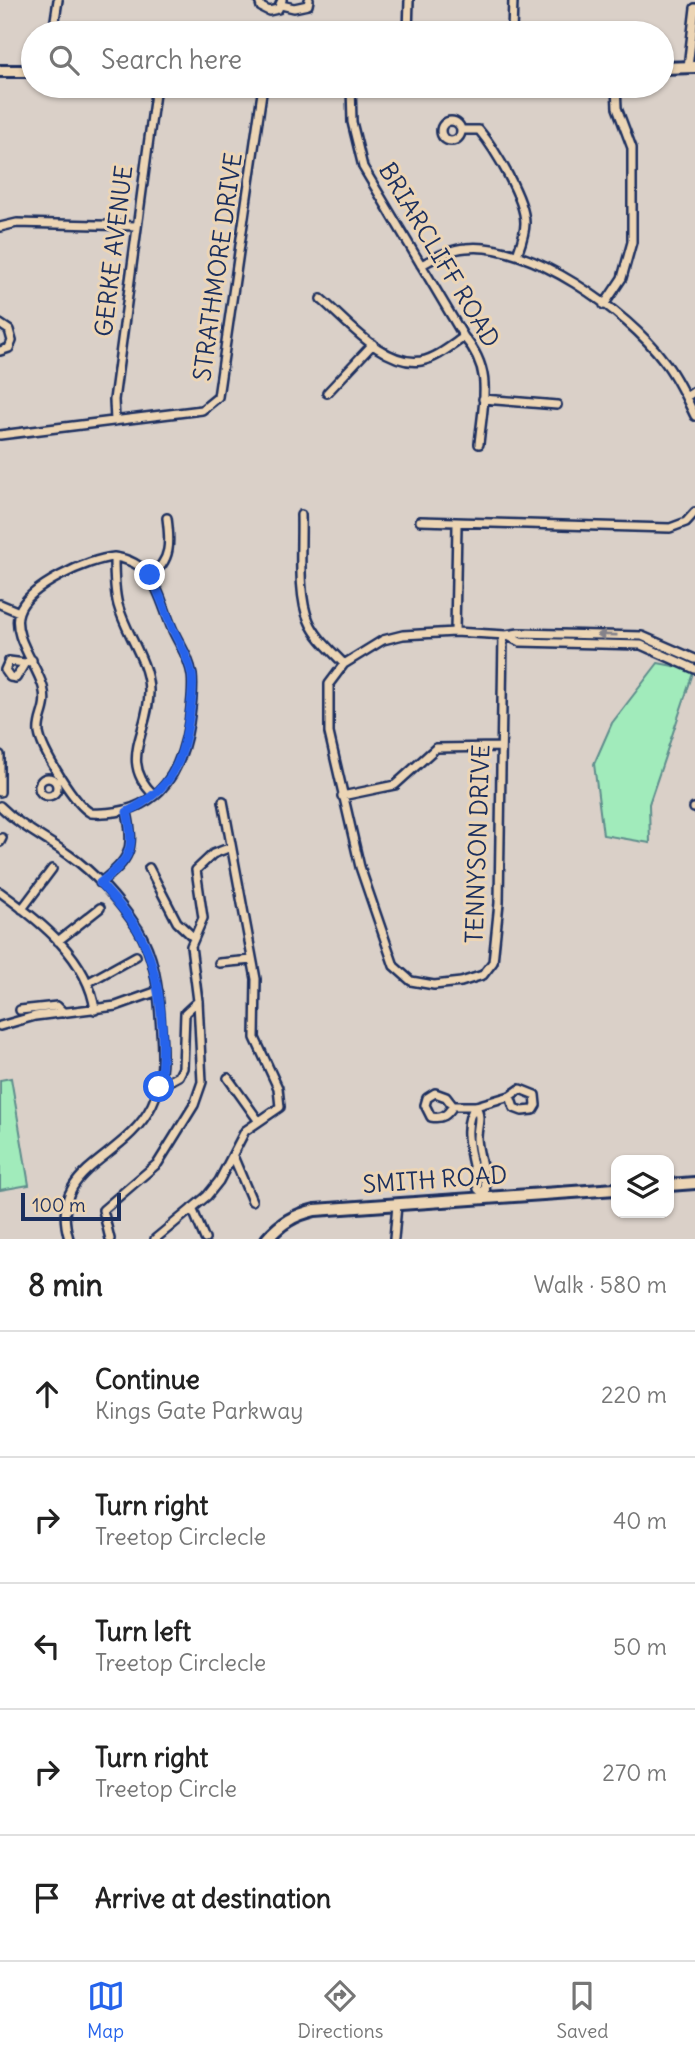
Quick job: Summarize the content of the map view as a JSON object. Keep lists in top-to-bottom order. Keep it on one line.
{"streets":{"street":["GERKE AVENUE","BRIARCLIFF ROAD","STRATHMORE DRIVE","TENNYSON DRIVE","SMITH ROAD"]},"crossings":[["GERKE AVENUE","STRATHMORE DRIVE"]],"scale_bar":"100 m","page":{"search":"Search here","scale":"100 m","heading":["8 min","Walk · 580 m"],"list":[["Continue","Kings Gate Parkway","220 m"],["Turn right","Treetop Circlecle","40 m"],["Turn left","Treetop Circlecle","50 m"],["Turn right","Treetop Circle","270 m"],"Arrive at destination"],"nav":["Map","Directions","Saved"]}}
